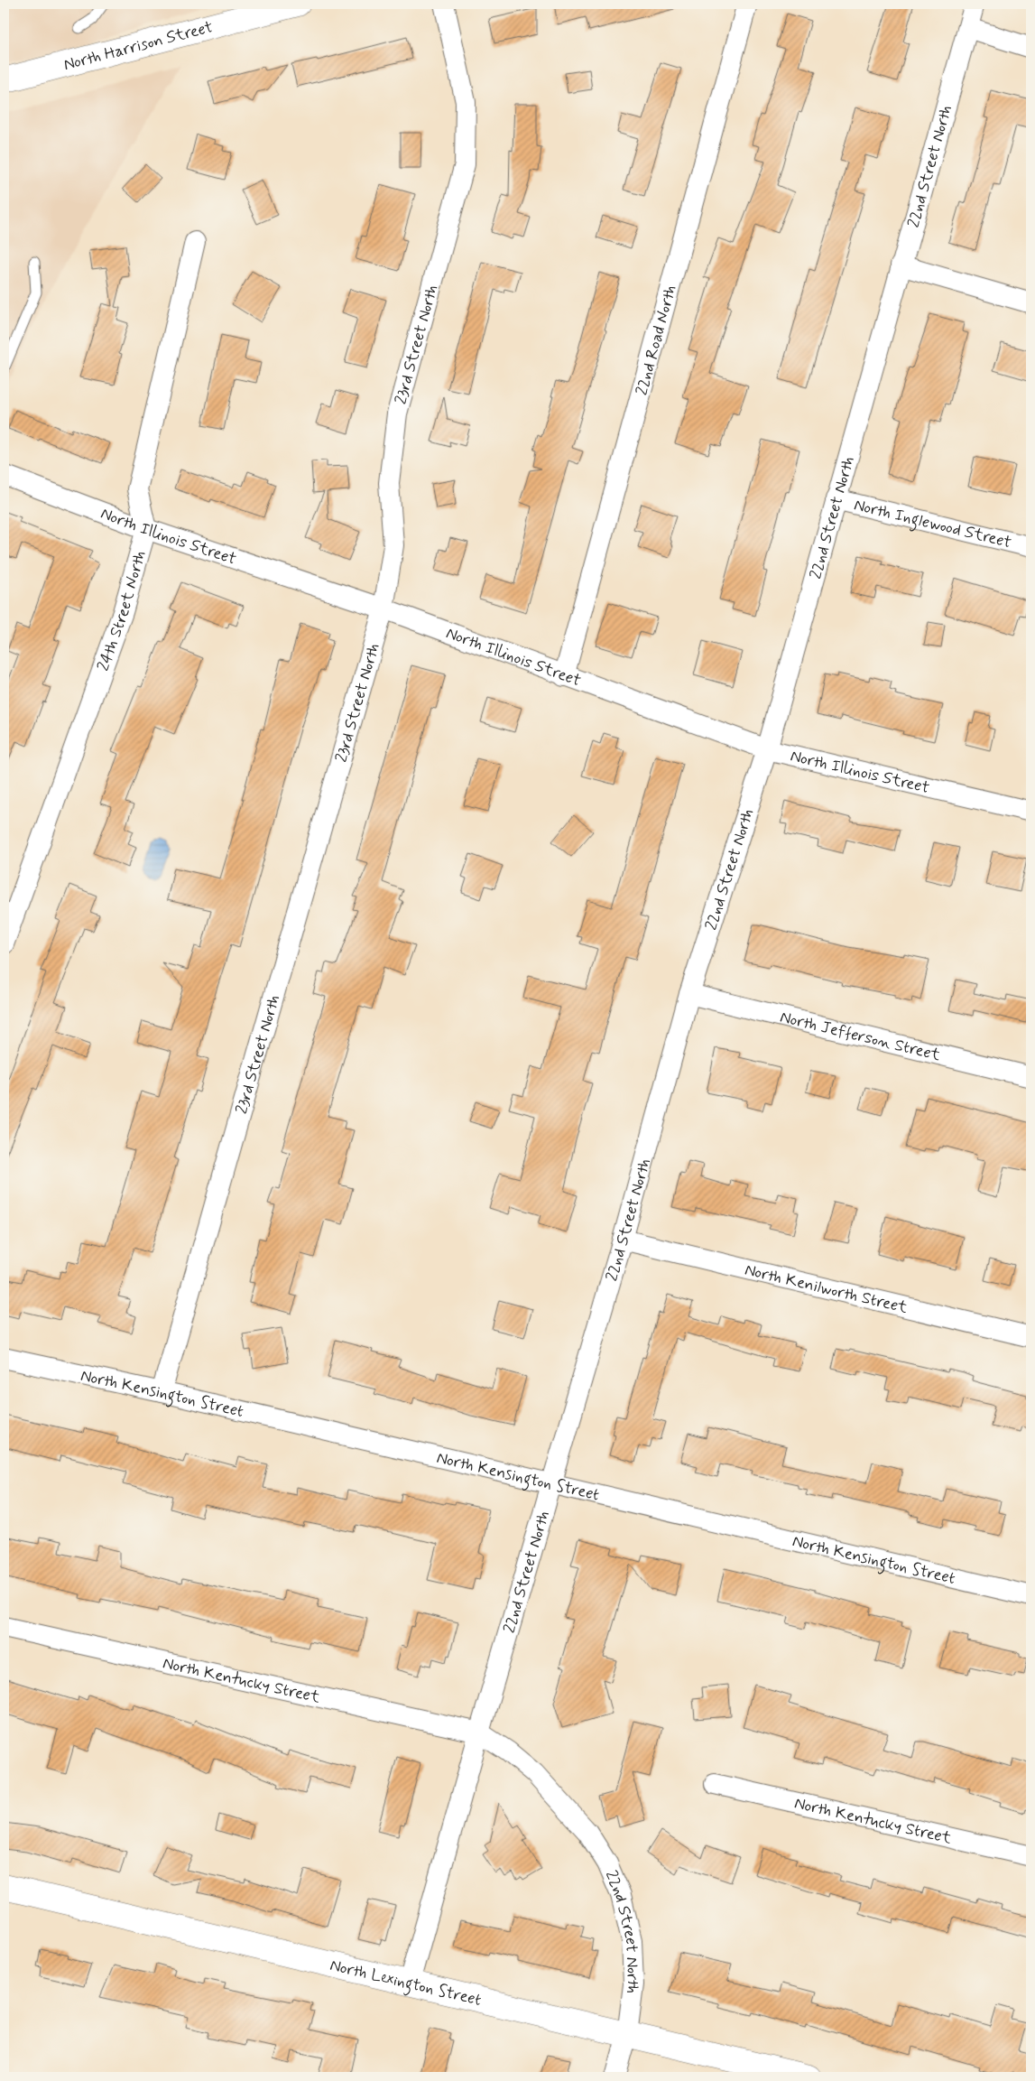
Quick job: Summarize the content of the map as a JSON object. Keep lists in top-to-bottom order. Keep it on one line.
{"streets":{"street":["North Harrison Street","22nd Street North","22nd Road North","23rd Street North","North Inglewood Street","North Illinois Street","24th Street North","North Jefferson Street","North Kenilworth Street","North Kensington Street","North Kentucky Street","North Lexington Street"]},"crossings":[["22nd Street North","North Inglewood Street"],["22nd Street North","North Illinois Street"],["22nd Street North","North Jefferson Street"],["22nd Street North","North Kenilworth Street"],["22nd Street North","North Kensington Street"],["22nd Street North","North Kentucky Street"],["22nd Street North","North Lexington Street"],["22nd Road North","North Illinois Street"],["23rd Street North","North Illinois Street"],["23rd Street North","North Kensington Street"],["North Illinois Street","24th Street North"]]}
